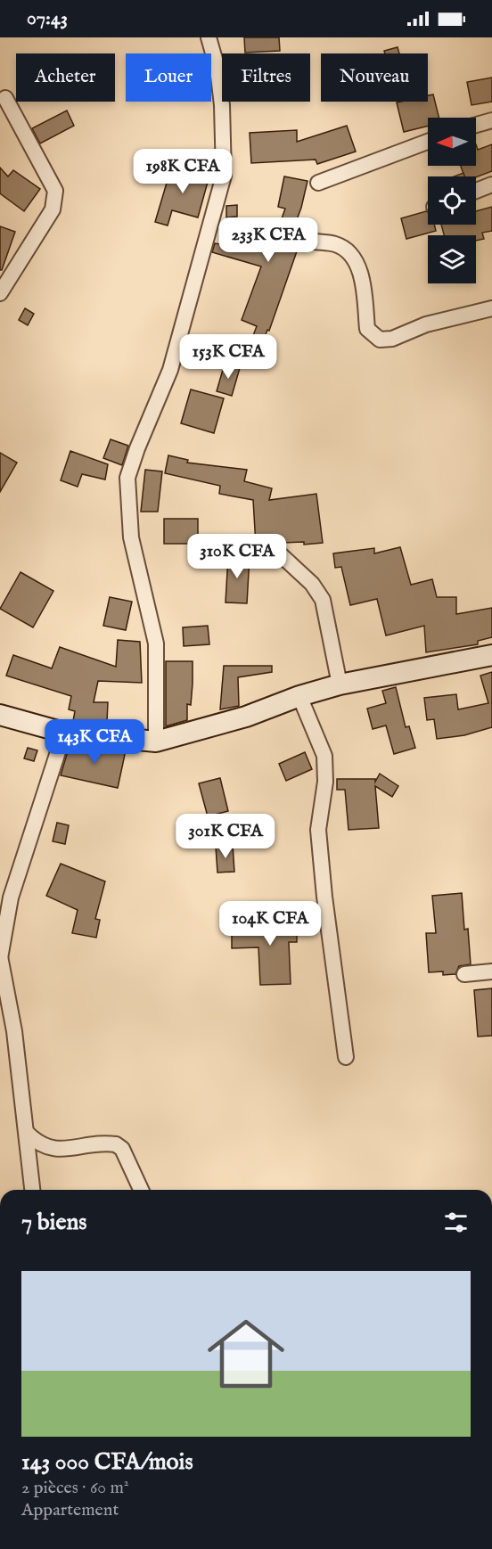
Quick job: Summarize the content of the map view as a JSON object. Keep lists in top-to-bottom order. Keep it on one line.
{"north":"left","page":{"status":"07:43","chip":["Acheter","Louer","Filtres","Nouveau"],"price":["198K CFA","233K CFA","153K CFA","310K CFA","143K CFA","301K CFA","104K CFA"],"heading":"7 biens","list":[{"name":"143 000 CFA/mois","note":"2 pièces · 60 m² · Appartement"}]}}
